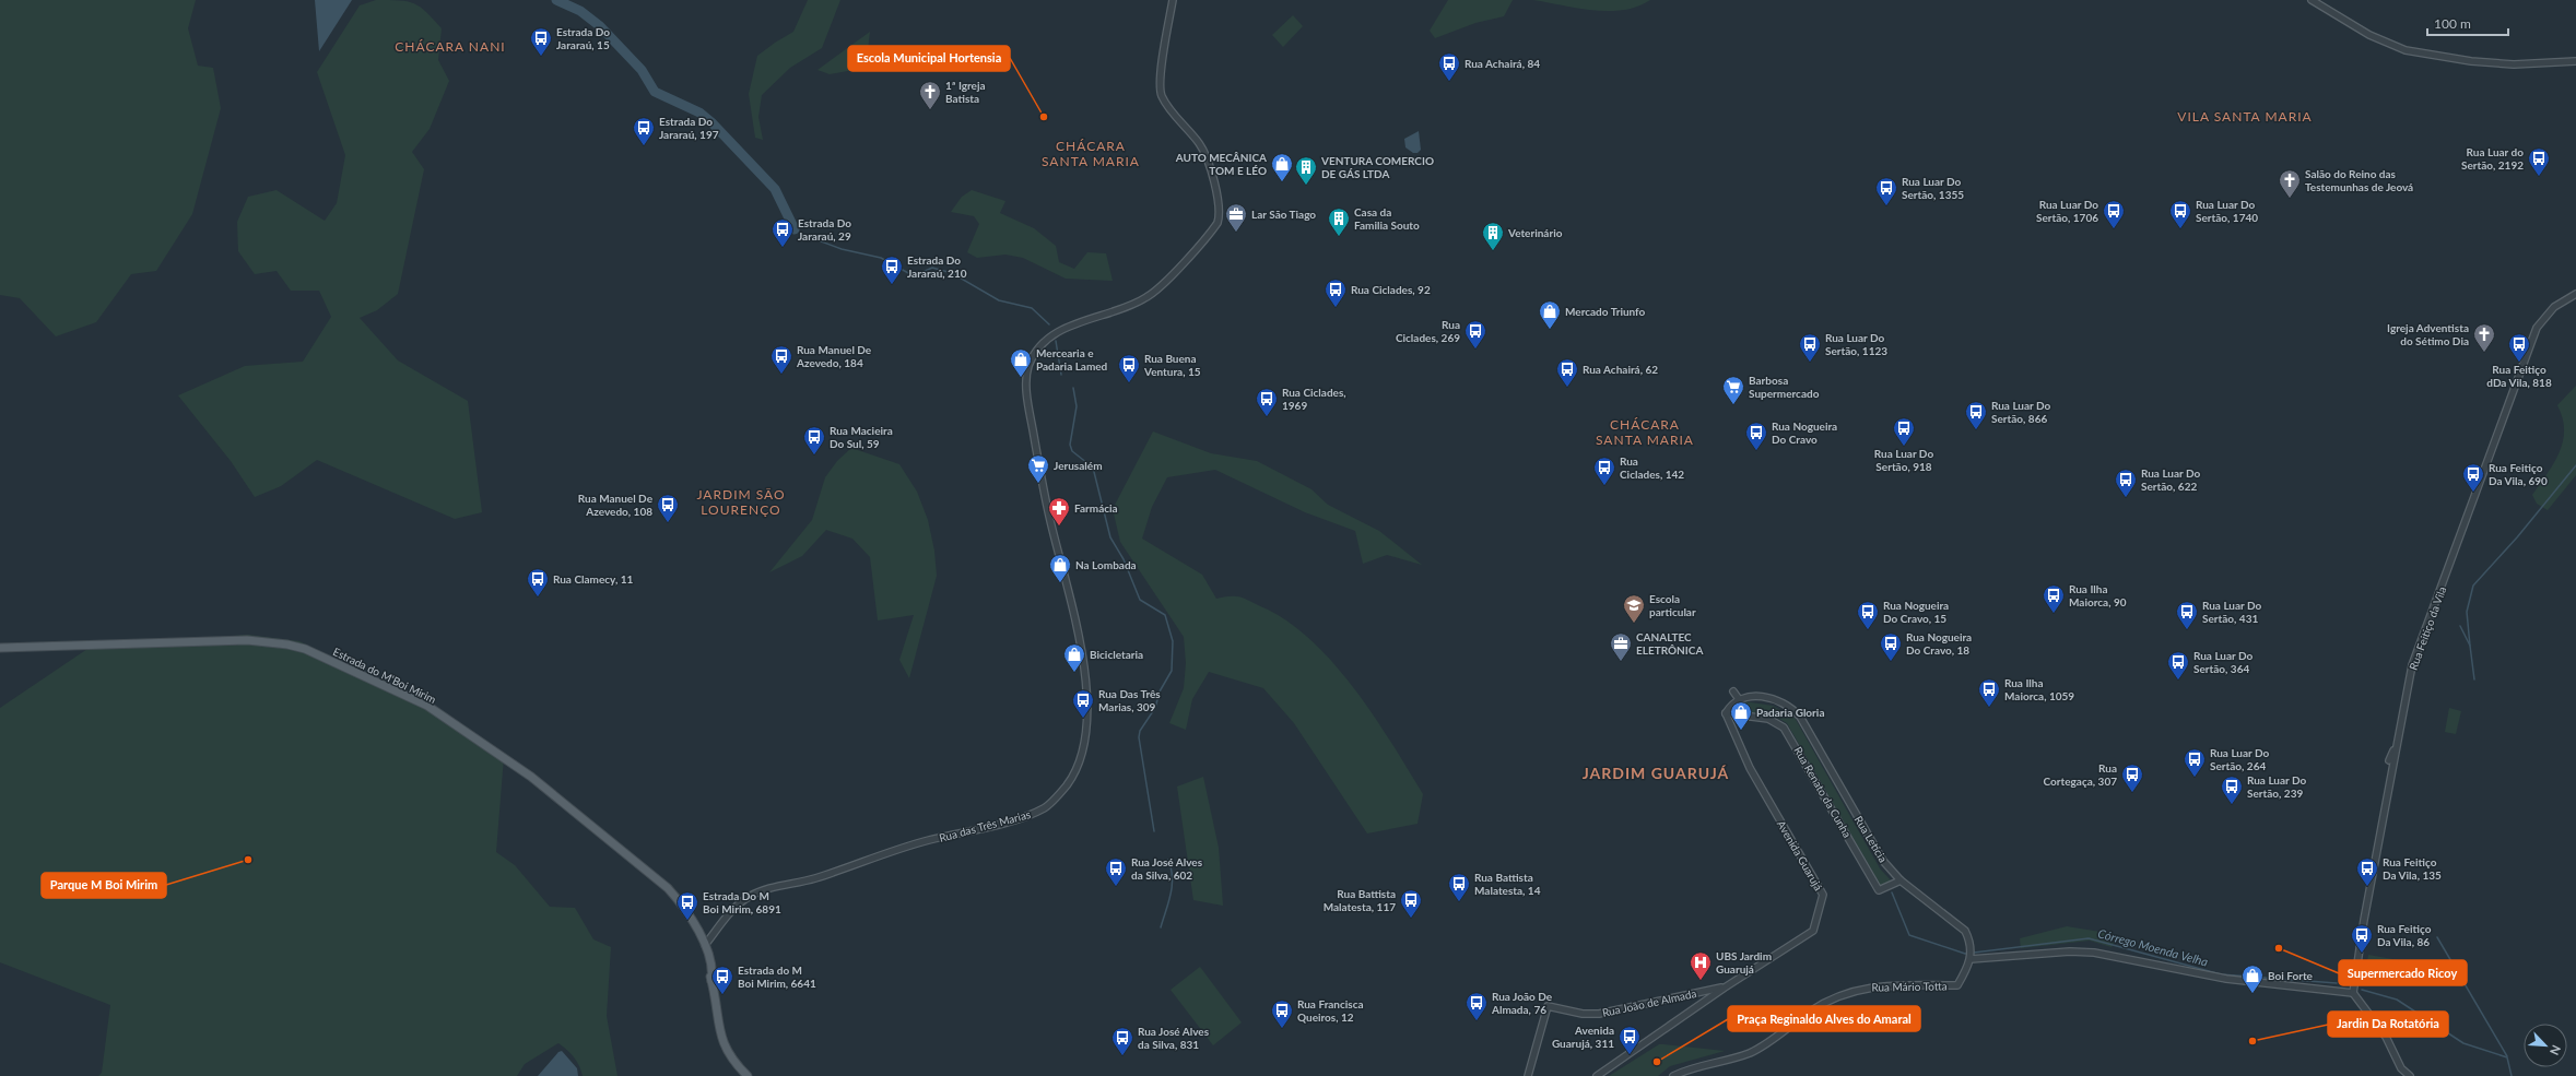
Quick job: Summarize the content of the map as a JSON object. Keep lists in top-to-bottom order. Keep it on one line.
{"streets":{"main road":["Estrada do M'Boi Mirim"],"street":["Rua Feitiço da Vila","Rua Renato da Cunha","Rua das Três Marias","Rua Letícia","Avenida Guarujá","Rua Mário Totta","Rua João de Almada"]},"crossings":[["Estrada do M'Boi Mirim","Rua das Três Marias"],["Rua Renato da Cunha","Rua Letícia"],["Rua Renato da Cunha","Avenida Guarujá"],["Rua Letícia","Rua Mário Totta"],["Avenida Guarujá","Rua João de Almada"]],"districts":["CHÁCARA NANI","VILA SANTA MARIA","CHÁCARA SANTA MARIA","CHÁCARA SANTA MARIA","JARDIM SÃO LOURENÇO","JARDIM GUARUJÁ"],"water":["Córrego Moenda Velha"],"places":{"bus stop":["Estrada Do Jararaú, 15","Rua Achairá, 84","Estrada Do Jararaú, 197","Rua Luar do Sertão, 2192","Rua Luar Do Sertão, 1355","Rua Luar Do Sertão, 1706","Rua Luar Do Sertão, 1740","Estrada Do Jararaú, 29","Estrada Do Jararaú, 210","Rua Ciclades, 92","Rua Ciclades, 269","Rua Luar Do Sertão, 1123","Rua Feitiço dDa Vila, 818","Rua Manuel De Azevedo, 184","Rua Buena Ventura, 15","Rua Achairá, 62","Rua Ciclades, 1969","Rua Luar Do Sertão, 866","Rua Luar Do Sertão, 918","Rua Nogueira Do Cravo","Rua Macieira Do Sul, 59","Rua Ciclades, 142","Rua Feitiço Da Vila, 690","Rua Luar Do Sertão, 622","Rua Manuel De Azevedo, 108","Rua Clamecy, 11","Rua Ilha Maiorca, 90","Rua Nogueira Do Cravo, 15","Rua Luar Do Sertão, 431","Rua Nogueira Do Cravo, 18","Rua Luar Do Sertão, 364","Rua Ilha Maiorca, 1059","Rua Das Três Marias, 309","Rua Luar Do Sertão, 264","Rua Cortegaça, 307","Rua Luar Do Sertão, 239","Rua José Alves da Silva, 602","Rua Feitiço Da Vila, 135","Rua Battista Malatesta, 14","Rua Battista Malatesta, 117","Estrada Do M Boi Mirim, 6891","Rua Feitiço Da Vila, 86","Estrada do M Boi Mirim, 6641","Rua João De Almada, 76","Rua Francisca Queiros, 12","Avenida Guarujá, 311","Rua José Alves da Silva, 831"],"church":["1ª Igreja Batista","Salão do Reino das Testemunhas de Jeová","Igreja Adventista do Sétimo Dia"],"other":["Escola Municipal Hortensia","Parque M Boi Mirim","Supermercado Ricoy","Jardin Da Rotatória","Praça Reginaldo Alves do Amaral"],"shop":["AUTO MECÂNICA TOM E LÉO","Mercado Triunfo","Mercearia e Padaria Lamed","Na Lombada","Bicicletaria","Padaria Gloria","Boi Forte"],"building":["VENTURA COMERCIO DE GÁS LTDA","Casa da Familia Souto","Veterinário"],"office":["Lar São Tiago","CANALTEC ELETRÔNICA"],"supermarket":["Barbosa Supermercado","Jerusalém"],"pharmacy":["Farmácia"],"school or university":["Escola particular"],"hospital":["UBS Jardim Guarujá"]},"scale_bar":"100 m","north":"bottom right"}
